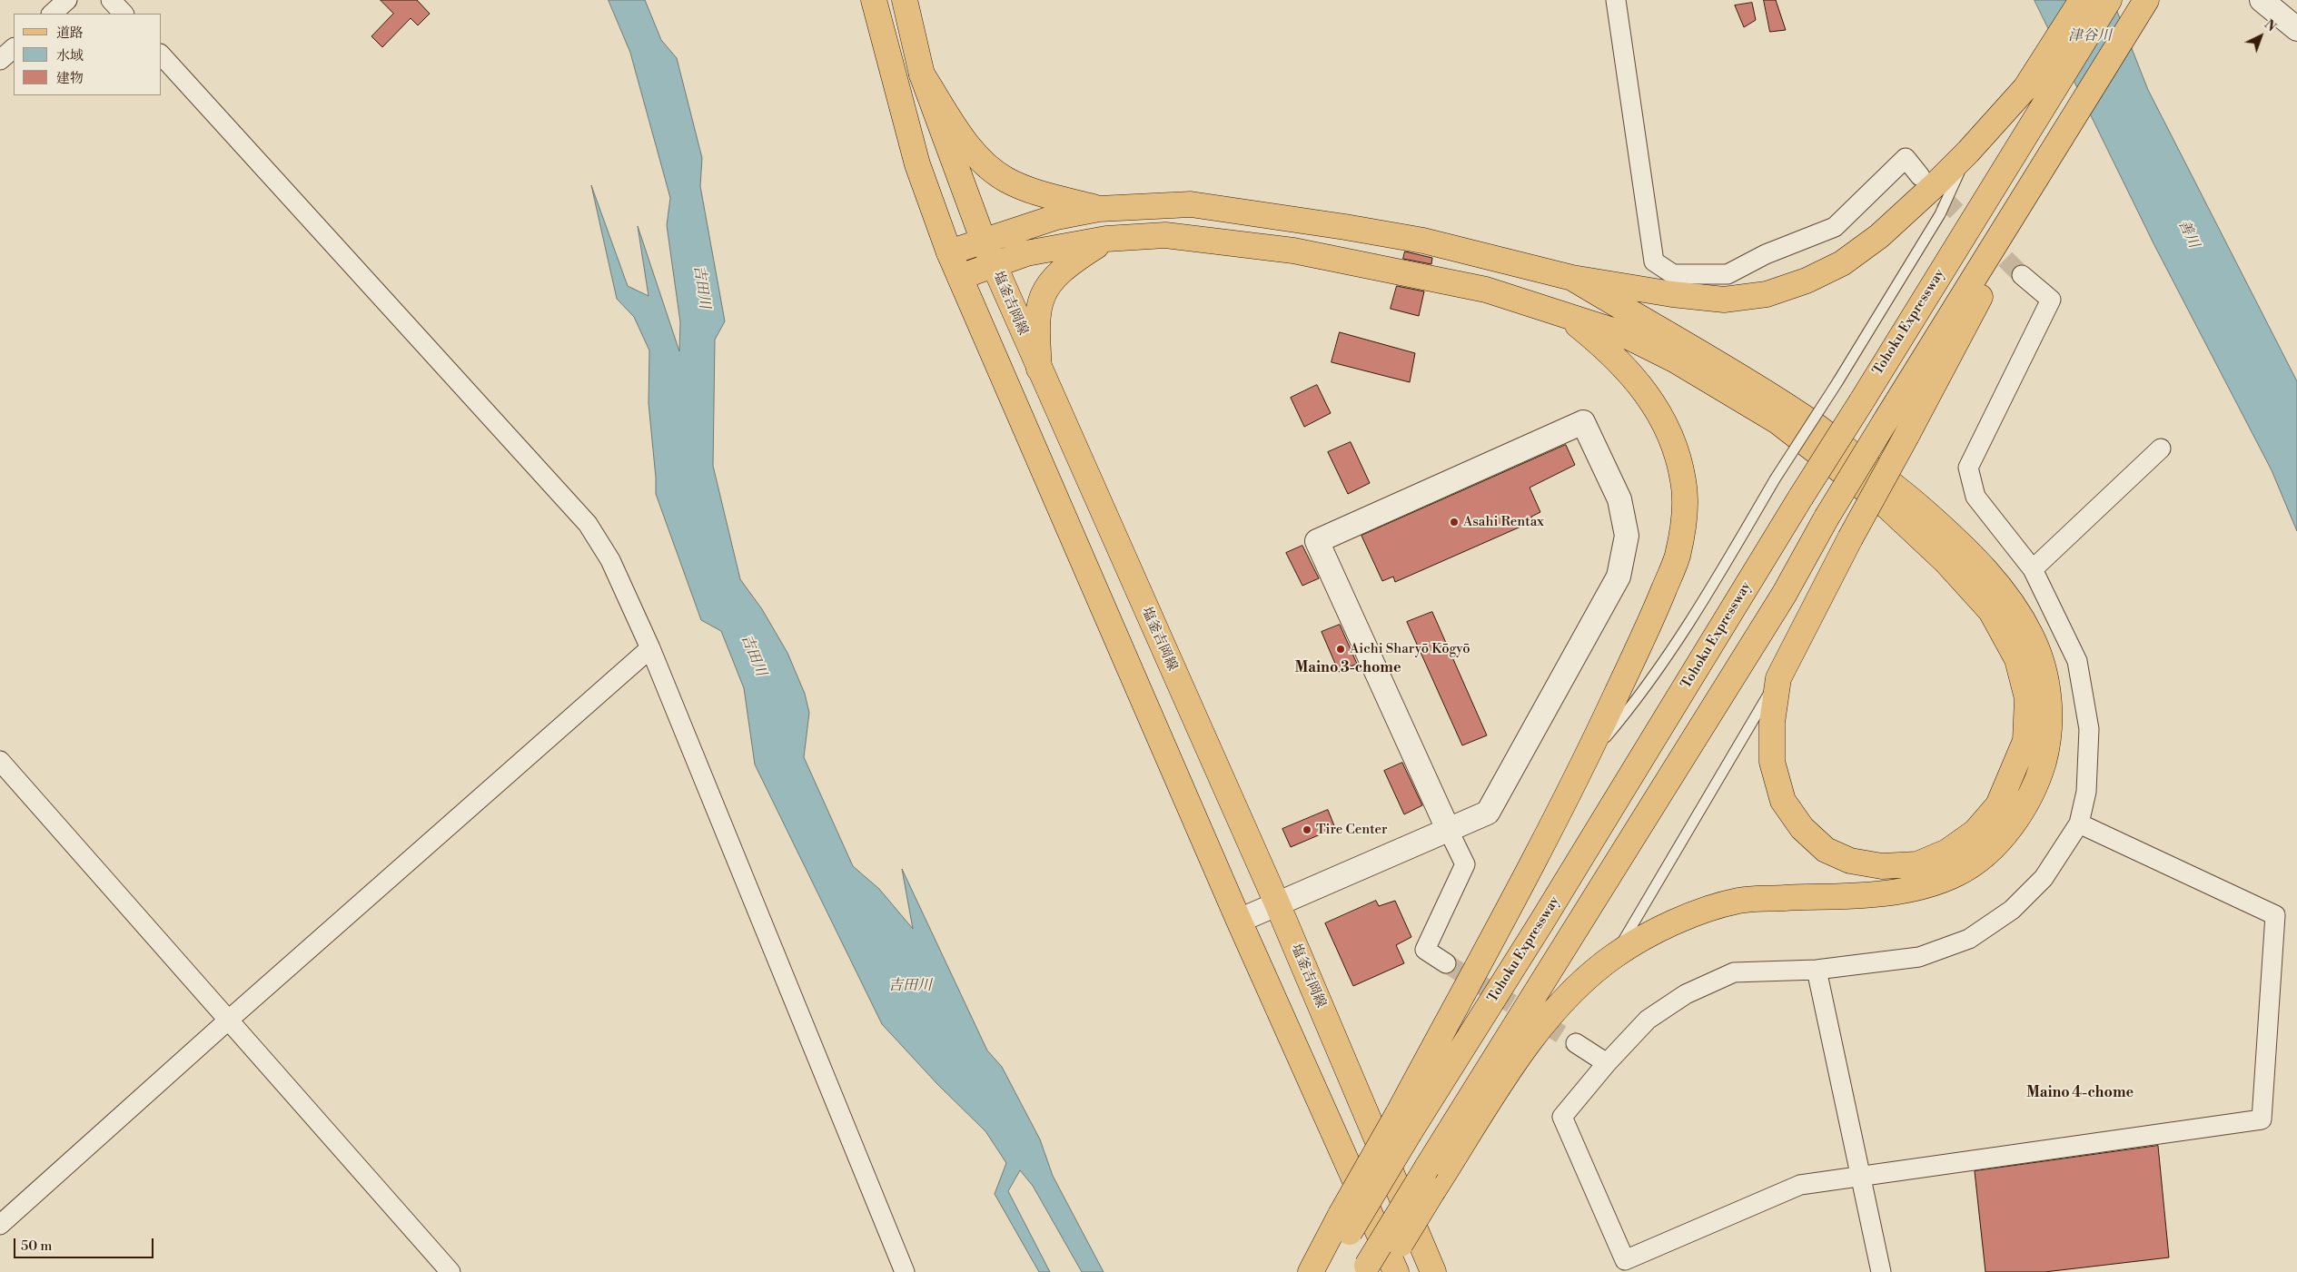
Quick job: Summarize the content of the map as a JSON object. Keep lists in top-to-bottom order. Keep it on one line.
{"streets":{"main road":["塩釜吉岡線","Tohoku Expressway"]},"districts":["Maino 3-chome","Maino 4-chome"],"water":["津谷川","善川","吉田川"],"places":["Asahi Rentax","Aichi Sharyō Kōgyō","Tire Center"],"legend":["道路","水域","建物"],"scale_bar":"50 m","north":"top right"}
